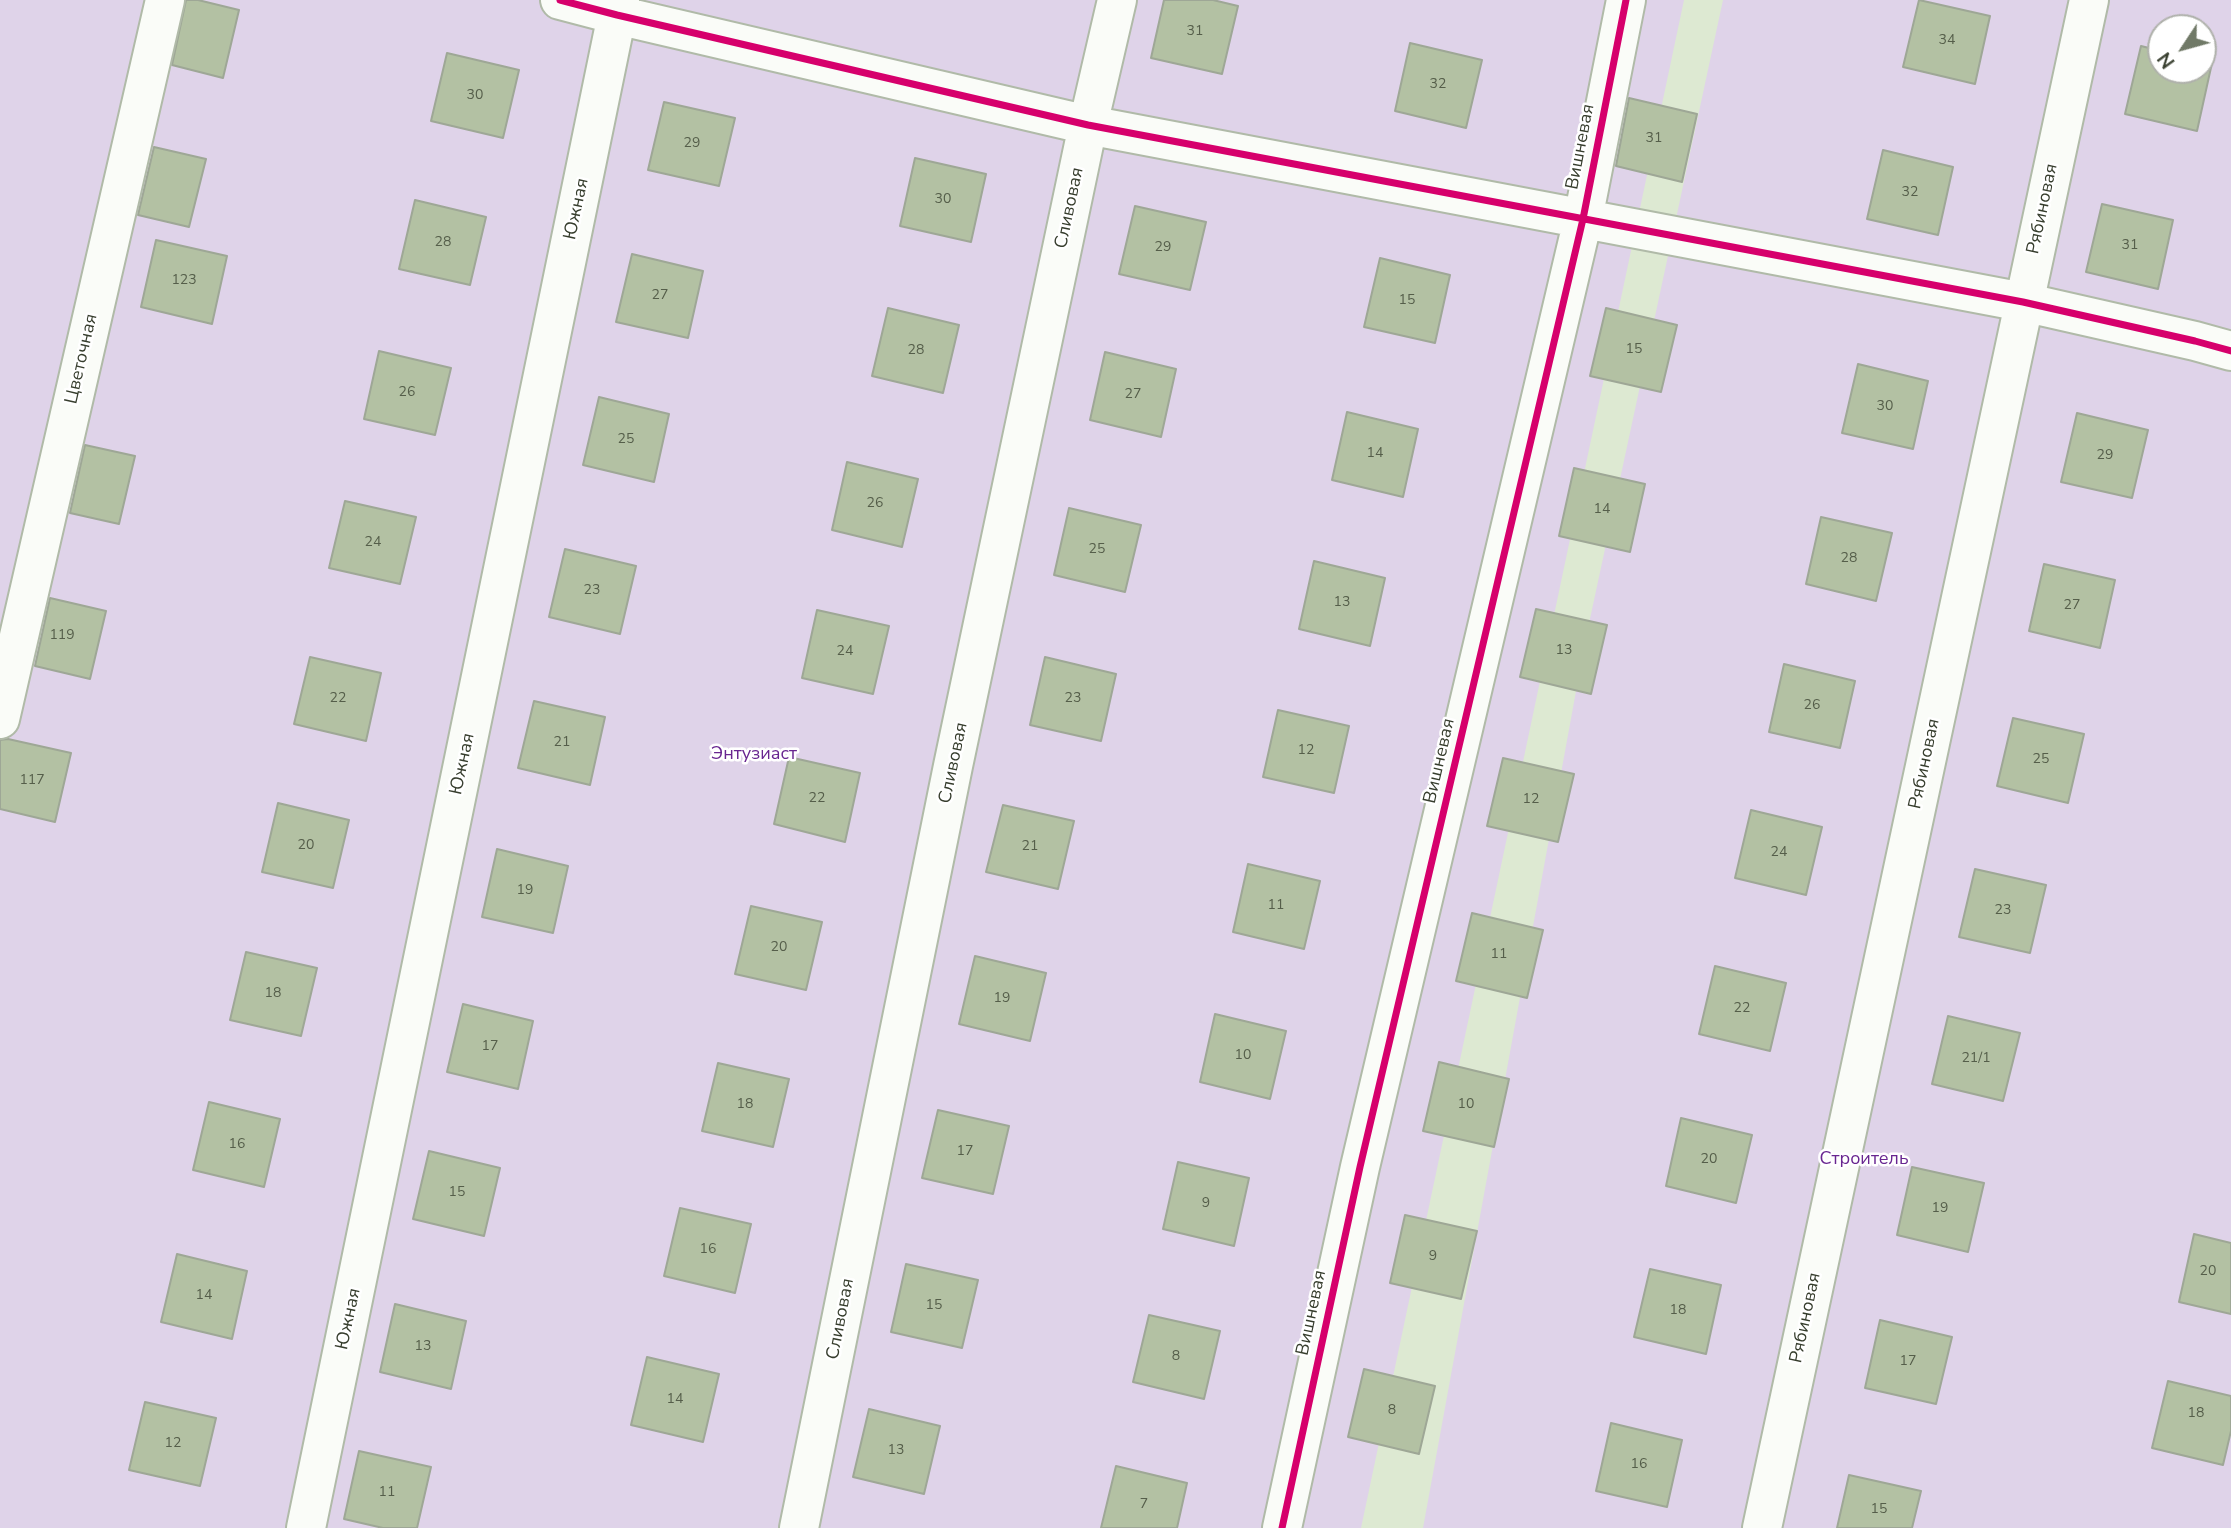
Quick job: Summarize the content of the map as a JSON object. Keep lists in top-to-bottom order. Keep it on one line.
{"streets":{"street":["Вишневая","Сливовая","Южная","Рябиновая","Цветочная"]},"parks":["Энтузиаст","Строитель"],"house_numbers":["31","34","32","30","31","29","32","30","28","31","29","123","27","15","15","28","26","27","30","25","14","29","26","14","24","25","28","23","13","27","119","13","24","22","23","26","21","12","25","117","22","12","20","21","24","19","11","23","20","11","18","19","22","17","10","21/1","18","10","16","17","20","15","9","19","16","9","20","14","15","18","13","8","17","14","8","18","12","13","16","11","7","15"],"north":"bottom left"}
